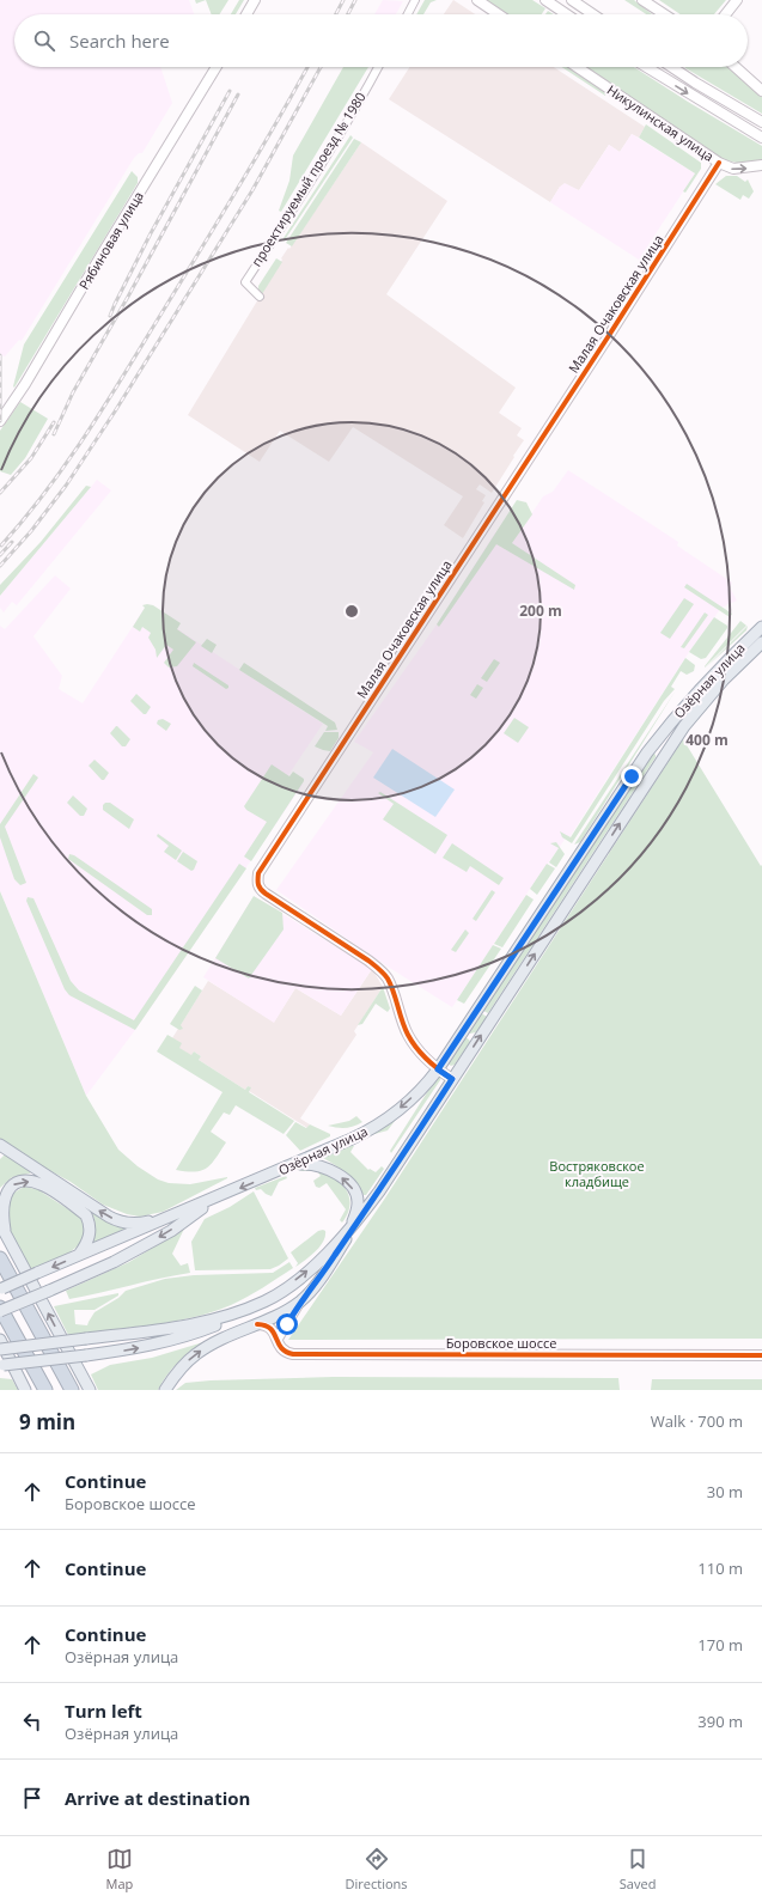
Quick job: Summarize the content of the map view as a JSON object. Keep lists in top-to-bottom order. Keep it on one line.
{"streets":{"main road":["Озёрная улица"],"street":["Никулинская улица","проектируемый проезд № 1980","Рябиновая улица","Малая Очаковская улица","Боровское шоссе"]},"crossings":[["Никулинская улица","Малая Очаковская улица"],["Малая Очаковская улица","Озёрная улица"]],"parks":["Востряковское кладбище"],"page":{"search":"Search here","heading":["9 min","Walk · 700 m"],"list":[["Continue","Боровское шоссе","30 m"],["Continue","110 m"],["Continue","Озёрная улица","170 m"],["Turn left","Озёрная улица","390 m"],"Arrive at destination"],"nav":["Map","Directions","Saved"]},"rings":["200 m","400 m"]}
